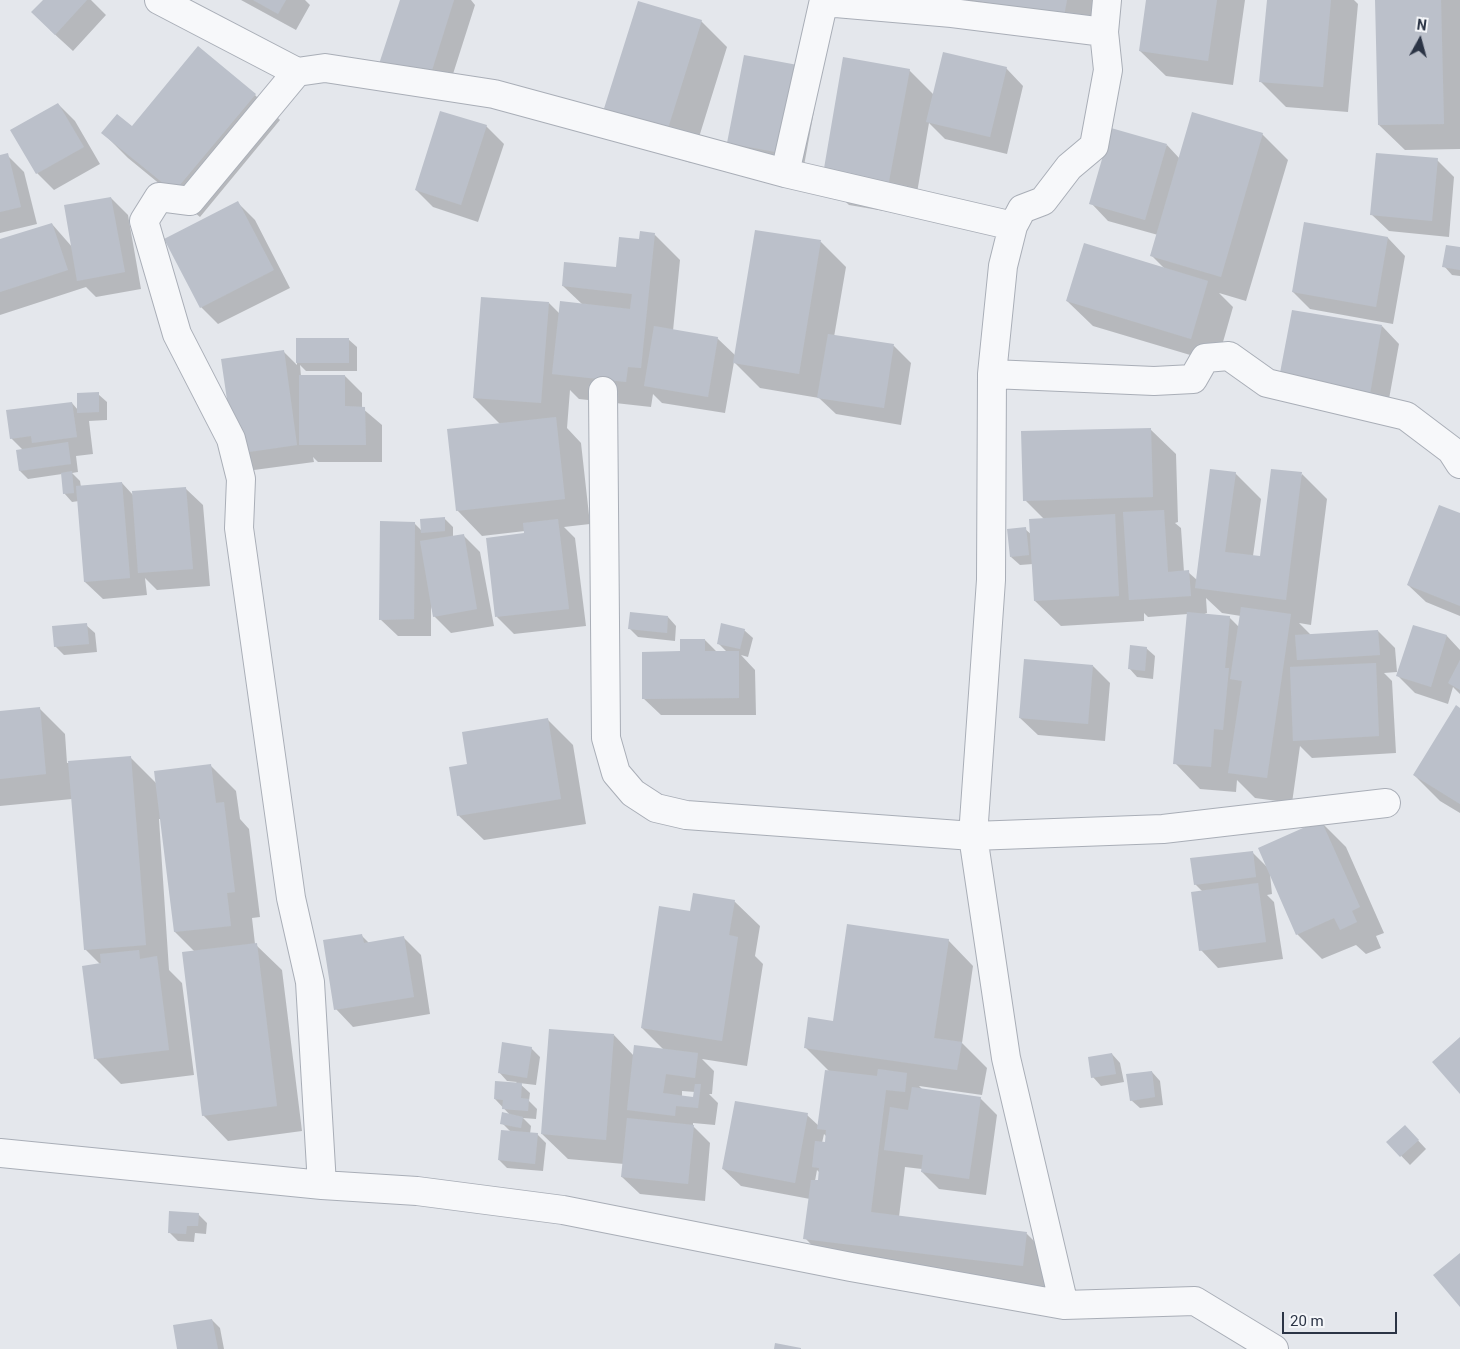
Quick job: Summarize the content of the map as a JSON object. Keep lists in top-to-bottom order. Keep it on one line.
{"scale_bar":"20 m","north":"top"}
